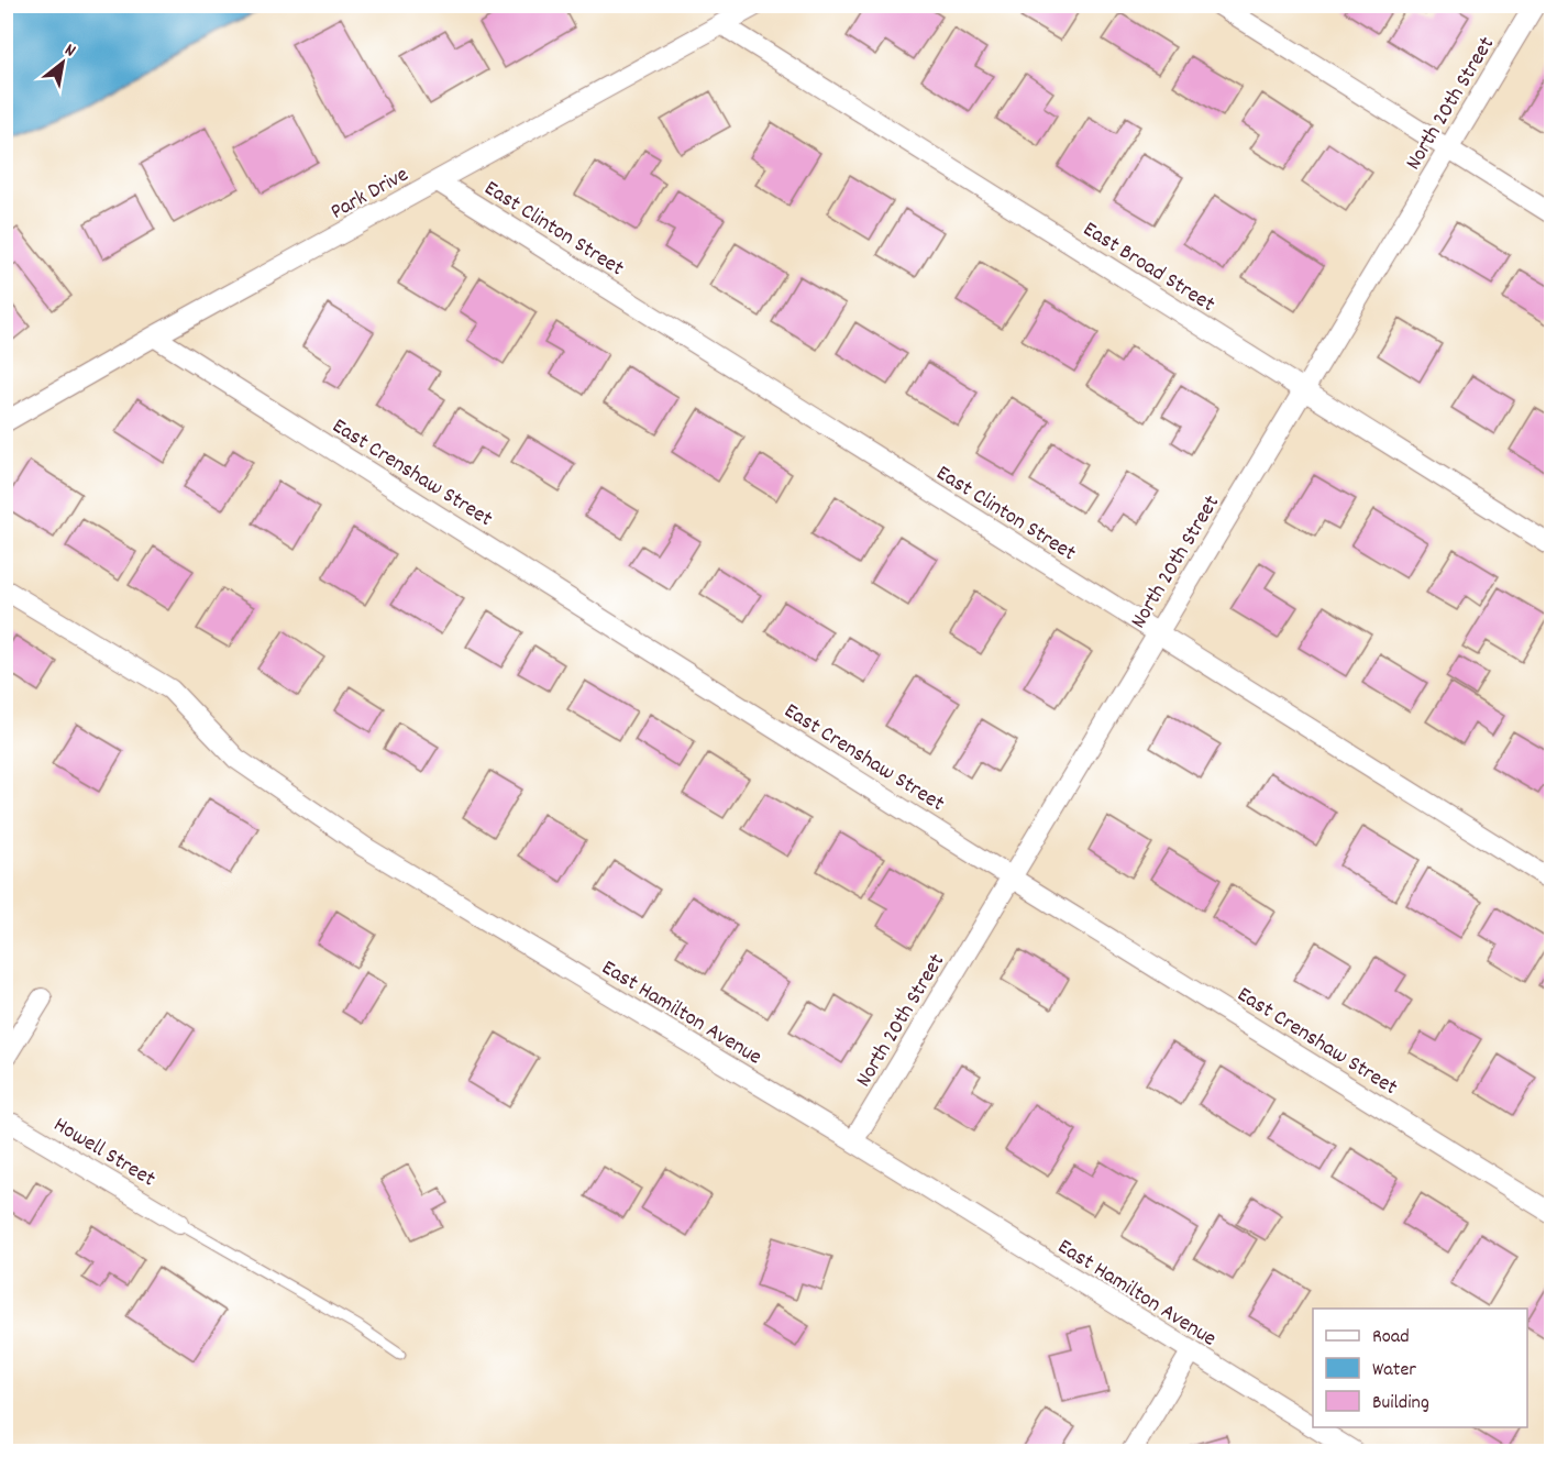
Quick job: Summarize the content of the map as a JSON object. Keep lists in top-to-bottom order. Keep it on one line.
{"streets":{"street":["North 20th Street","Park Drive","East Clinton Street","East Broad Street","East Crenshaw Street","East Hamilton Avenue","Howell Street"]},"crossings":[["North 20th Street","East Clinton Street"],["North 20th Street","East Broad Street"],["North 20th Street","East Crenshaw Street"],["North 20th Street","East Hamilton Avenue"],["Park Drive","East Clinton Street"],["Park Drive","East Broad Street"],["Park Drive","East Crenshaw Street"]],"legend":["Road","Water","Building"],"north":"top right"}
